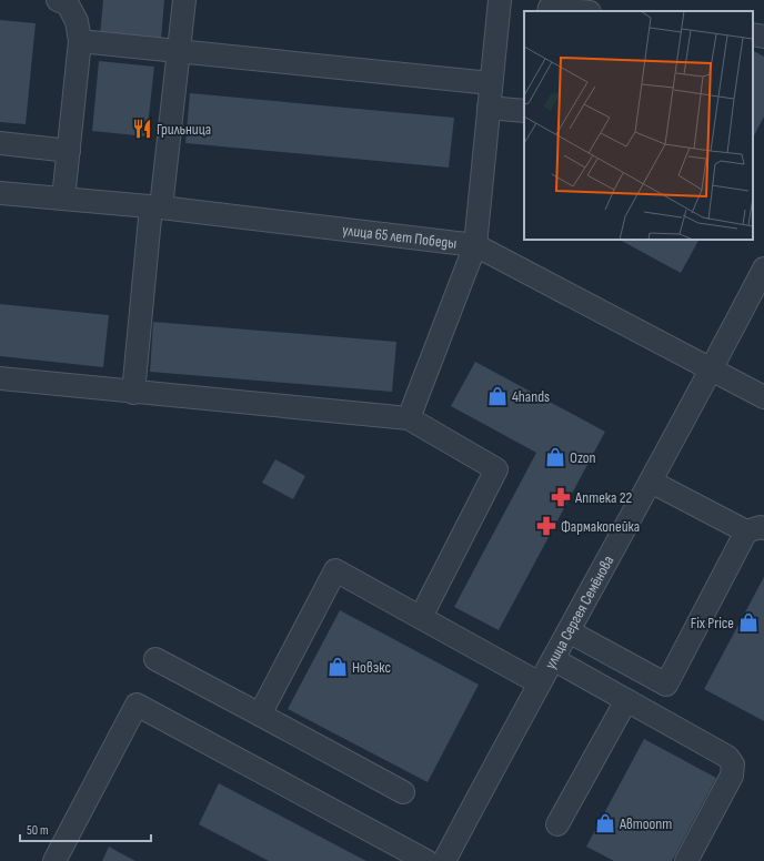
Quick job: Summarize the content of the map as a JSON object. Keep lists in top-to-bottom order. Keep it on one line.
{"streets":{"street":["улица 65 лет Победы","улица Сергея Семёнова"]},"crossings":[["улица 65 лет Победы","улица Сергея Семёнова"]],"places":{"restaurant":["Грильница"],"shop":["4hands","Ozon","Fix Price","Новэкс","Автоопт"],"pharmacy":["Аптека 22","Фармакопейка"]},"scale_bar":"50 m"}
